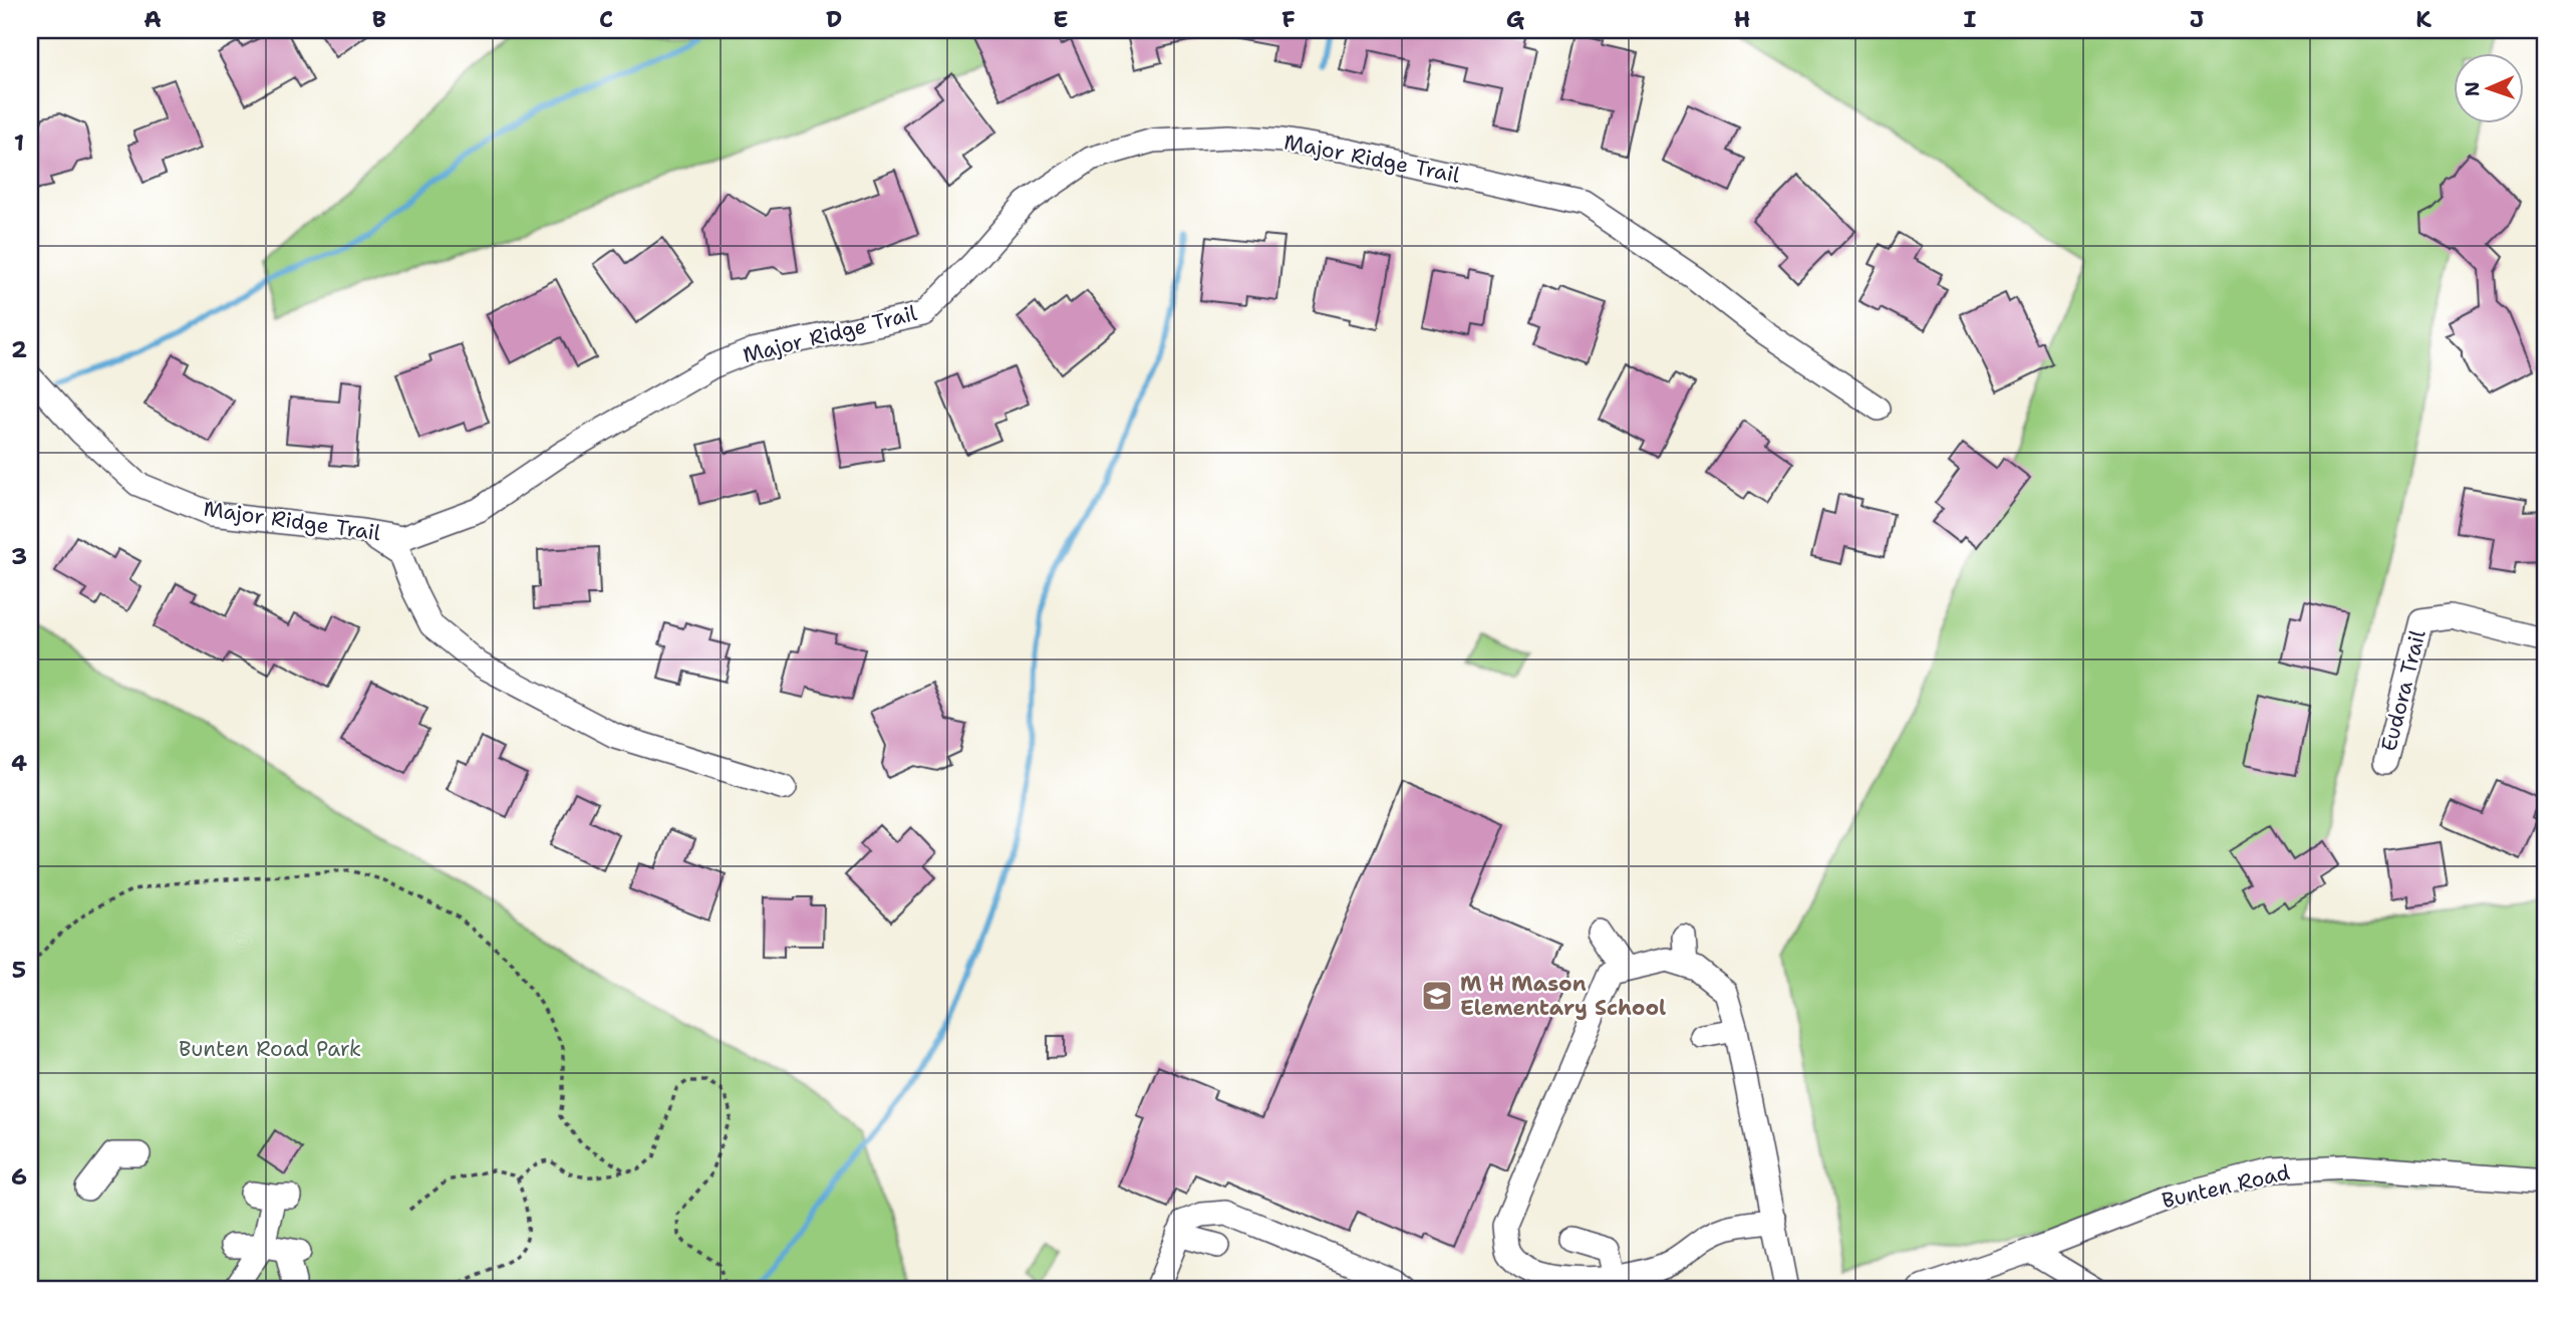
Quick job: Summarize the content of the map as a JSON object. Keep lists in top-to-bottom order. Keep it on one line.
{"streets":{"street":["Major Ridge Trail","Eudora Trail","Bunten Road"]},"parks":["Bunten Road Park"],"places":{"school or university":["M H Mason Elementary School"]},"north":"left","grid":{"columns":["A","B","C","D","E","F","G","H","I","J","K"],"rows":["1","2","3","4","5","6"]}}
